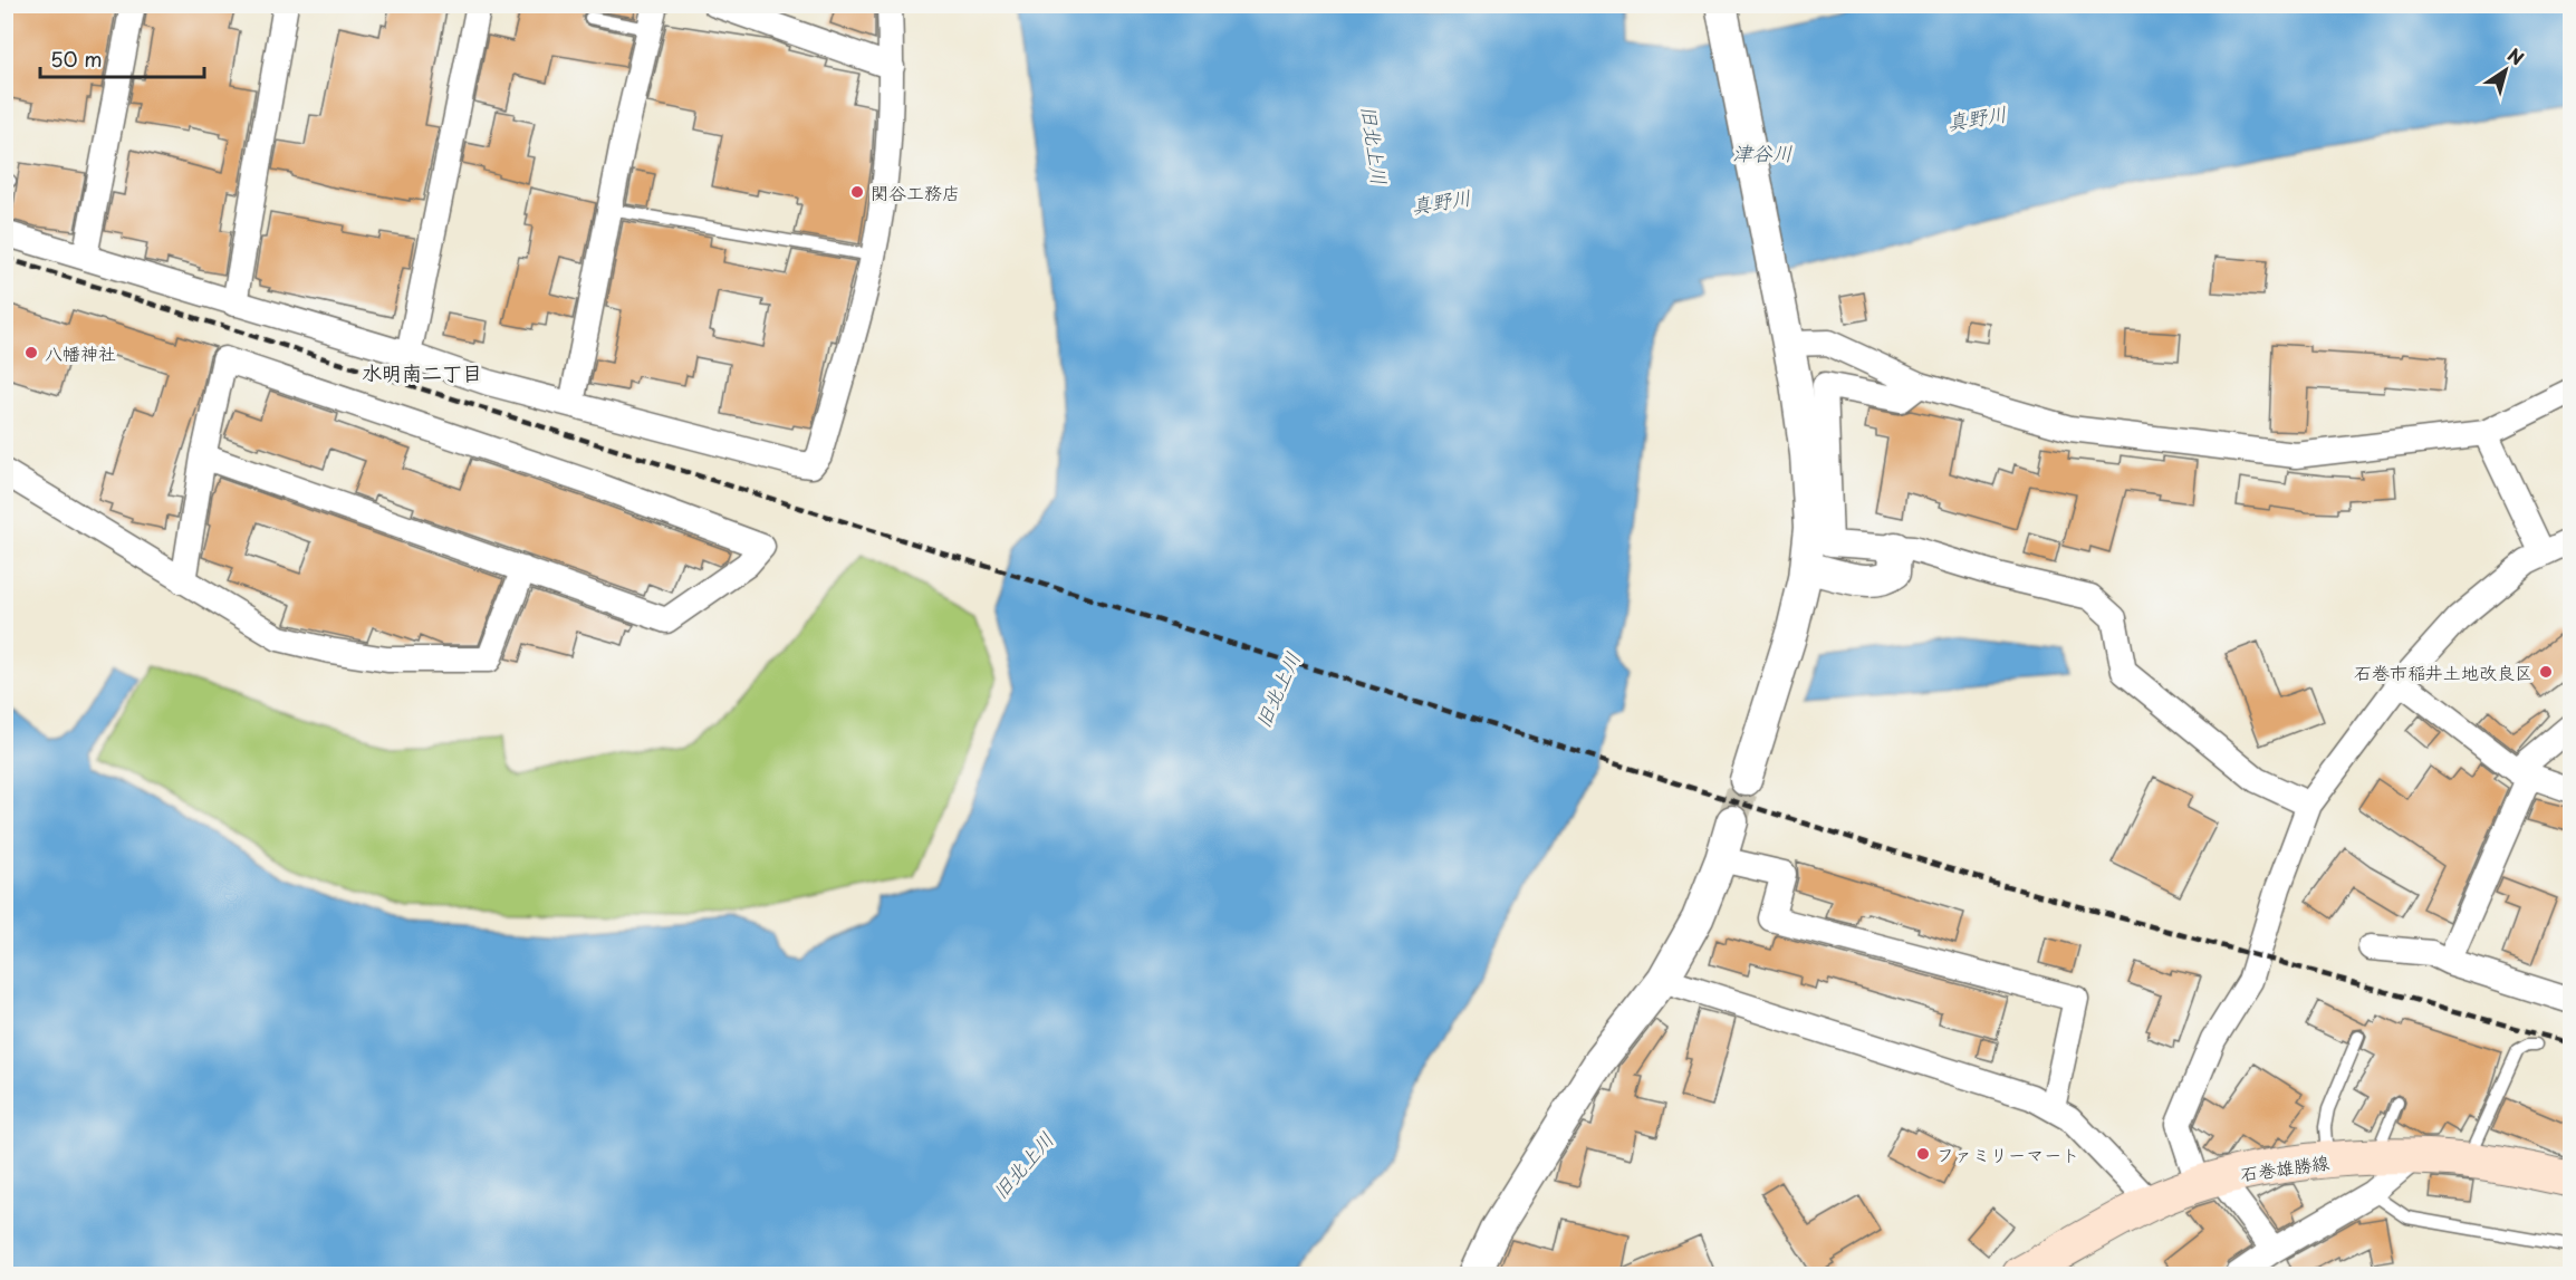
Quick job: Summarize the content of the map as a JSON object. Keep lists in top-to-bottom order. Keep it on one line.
{"streets":{"main road":["石巻雄勝線"]},"districts":["水明南二丁目"],"water":["真野川","旧北上川","津谷川"],"places":["関谷工務店","八幡神社","石巻市稲井土地改良区","ファミリーマート"],"scale_bar":"50 m","north":"top right"}
